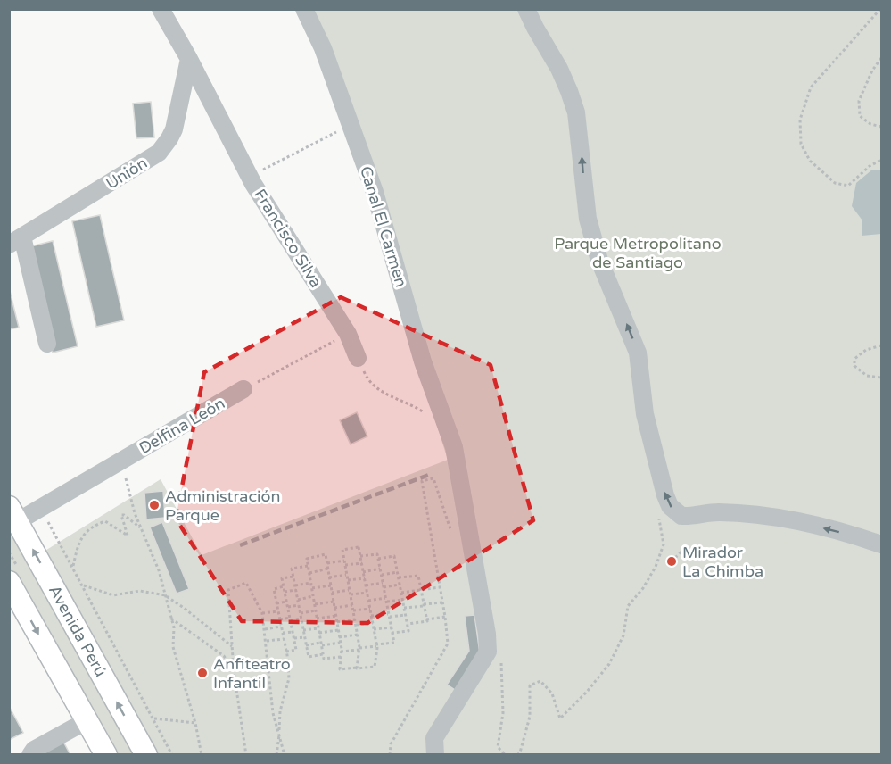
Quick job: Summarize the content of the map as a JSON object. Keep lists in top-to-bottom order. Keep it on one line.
{"streets":{"main road":["Avenida Perú"],"street":["Unión","Canal El Carmen","Francisco Silva","Delfina León"]},"crossings":[["Unión","Francisco Silva"],["Francisco Silva","Delfina León"],["Delfina León","Avenida Perú"]],"parks":["Parque Metropolitano de Santiago"],"places":["Administración Parque","Mirador La Chimba","Anfiteatro Infantil"]}
